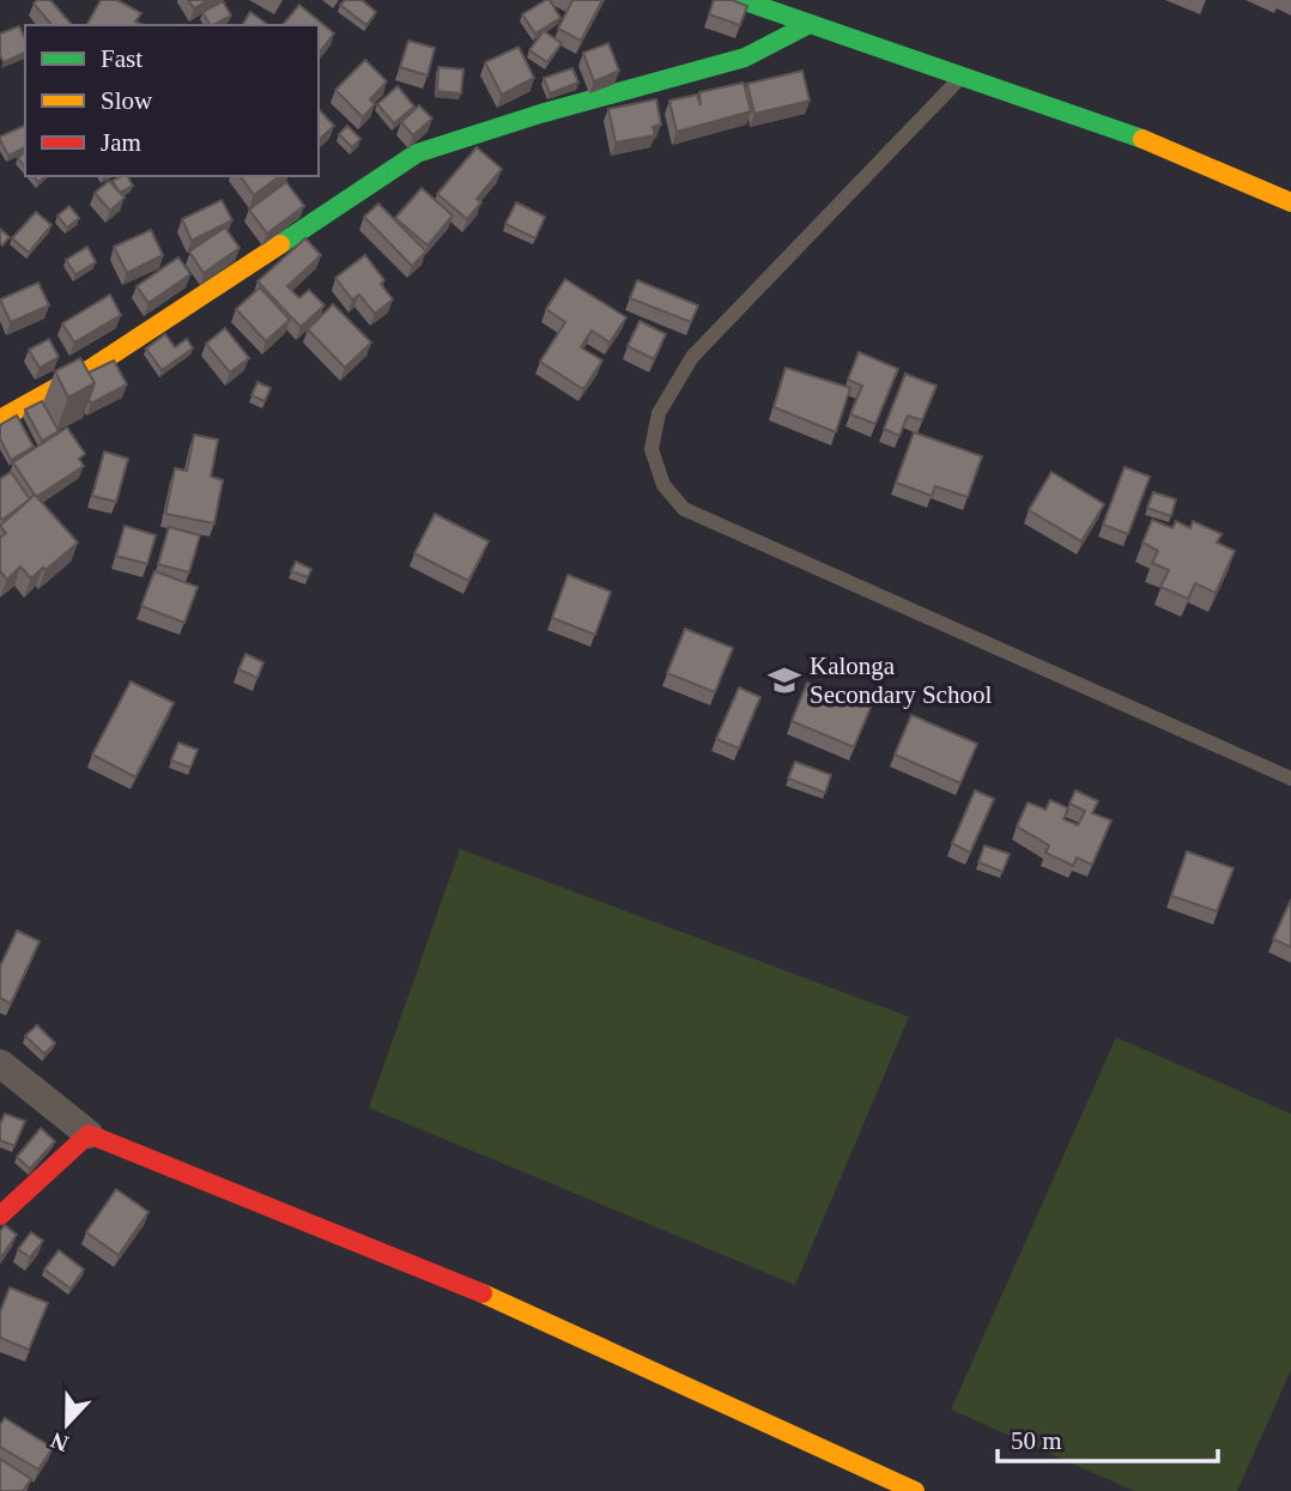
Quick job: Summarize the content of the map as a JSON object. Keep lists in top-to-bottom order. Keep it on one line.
{"places":{"school or university":["Kalonga Secondary School"]},"legend":["Fast","Slow","Jam"],"scale_bar":"50 m","north":"bottom"}
